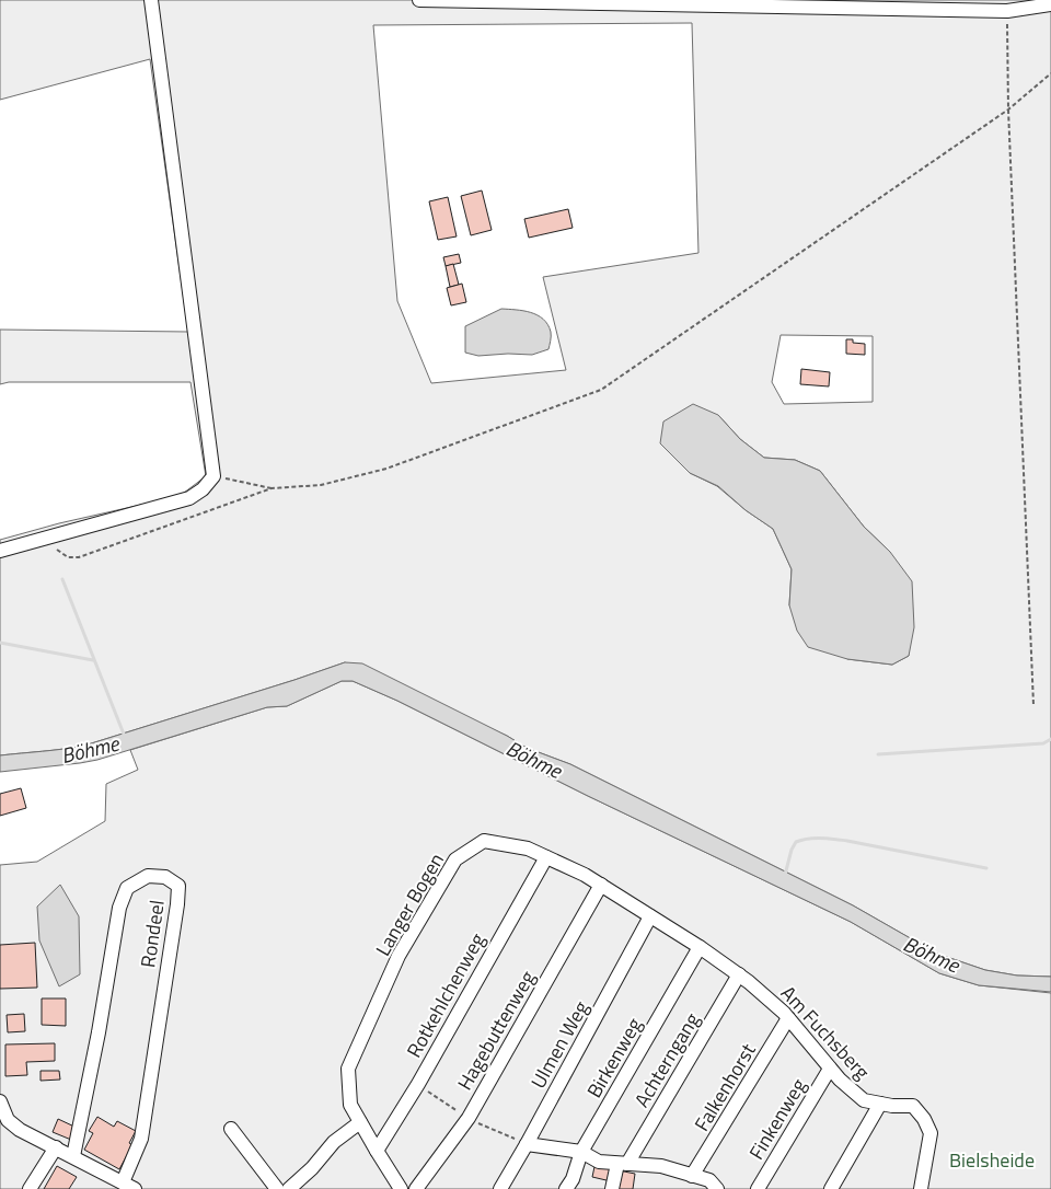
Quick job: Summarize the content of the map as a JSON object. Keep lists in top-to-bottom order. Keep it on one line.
{"streets":{"street":["Langer Bogen","Rondeel","Rotkehlchenweg","Hagebuttenweg","Am Fuchsberg","Ulmen Weg","Birkenweg","Achterngang","Falkenhorst","Finkenweg"]},"crossings":[["Langer Bogen","Rotkehlchenweg"],["Langer Bogen","Hagebuttenweg"],["Langer Bogen","Am Fuchsberg"],["Langer Bogen","Ulmen Weg"],["Langer Bogen","Birkenweg"],["Am Fuchsberg","Birkenweg"],["Am Fuchsberg","Achterngang"],["Am Fuchsberg","Falkenhorst"],["Am Fuchsberg","Finkenweg"]],"water":["Böhme"],"parks":["Bielsheide"]}
